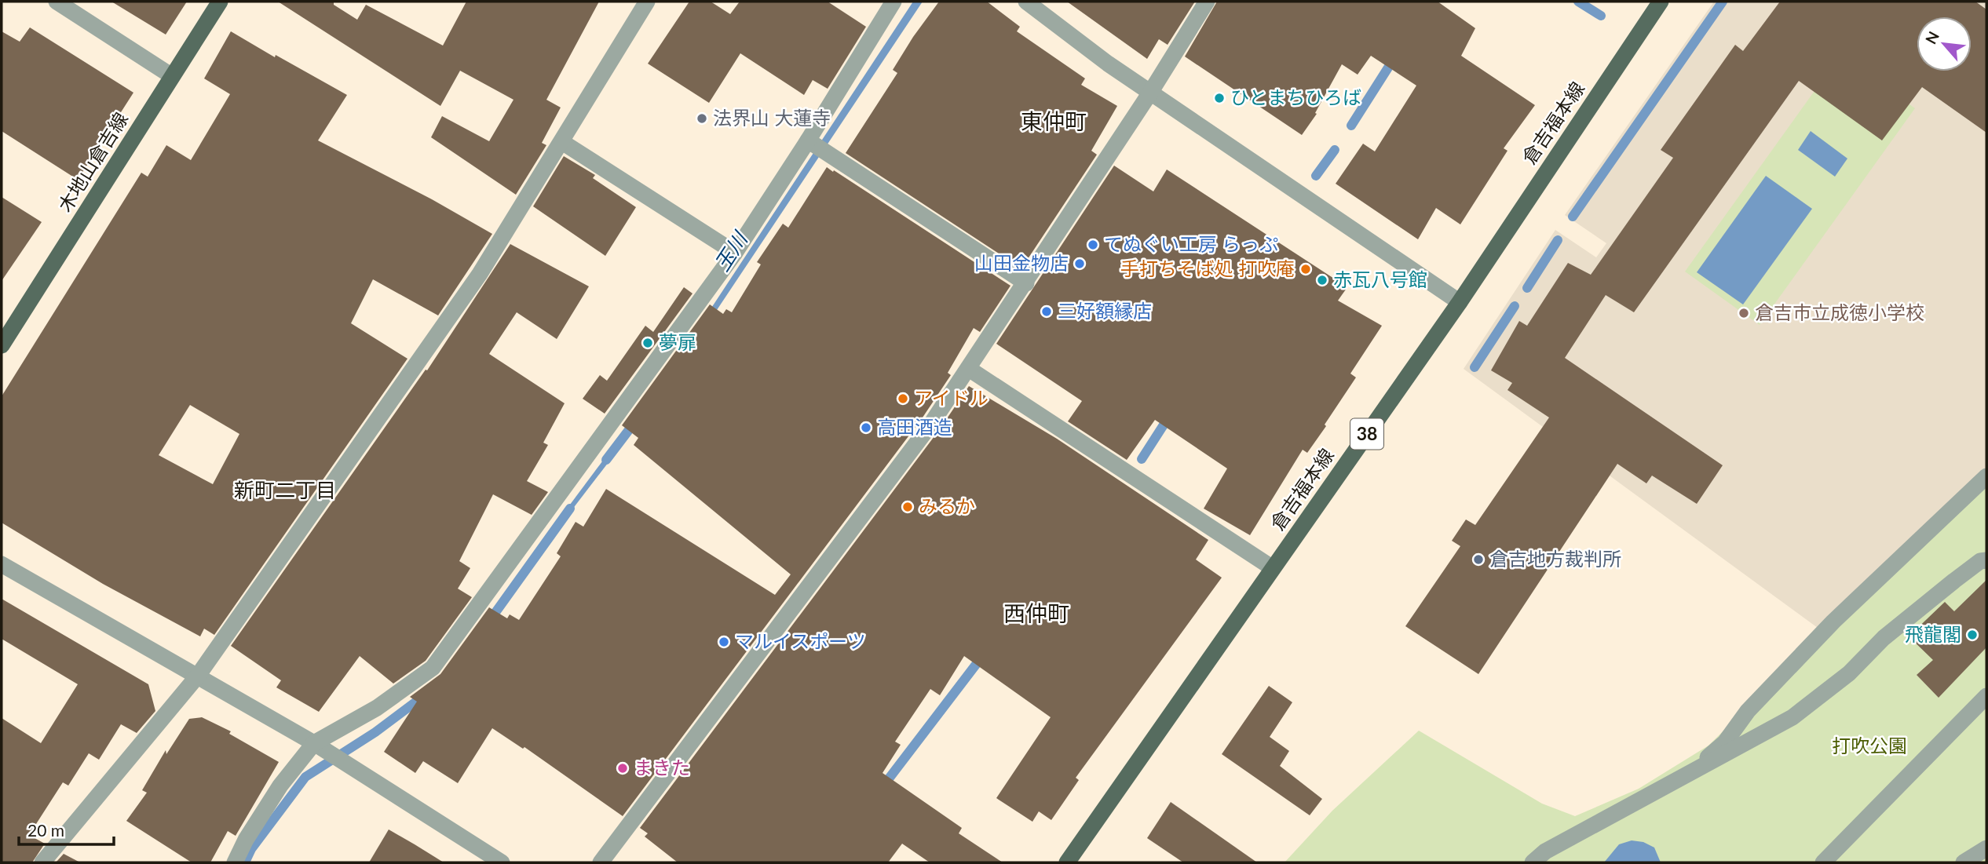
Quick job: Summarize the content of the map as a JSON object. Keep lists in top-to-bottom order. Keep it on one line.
{"streets":{"main road":["倉吉福本線","木地山倉吉線","38"]},"districts":["東仲町","新町二丁目","西仲町"],"water":["玉川"],"parks":["打吹公園"],"places":["ひとまちひろば","法界山 大蓮寺","てぬぐい工房 らっぷ","山田金物店","手打ちそば処 打吹庵","赤瓦八号館","三好額縁店","倉吉市立成徳小学校","夢扉","アイドル","高田酒造","みるか","倉吉地方裁判所","飛龍閣","マルイスポーツ","まきた"],"scale_bar":"20 m","north":"top left"}
